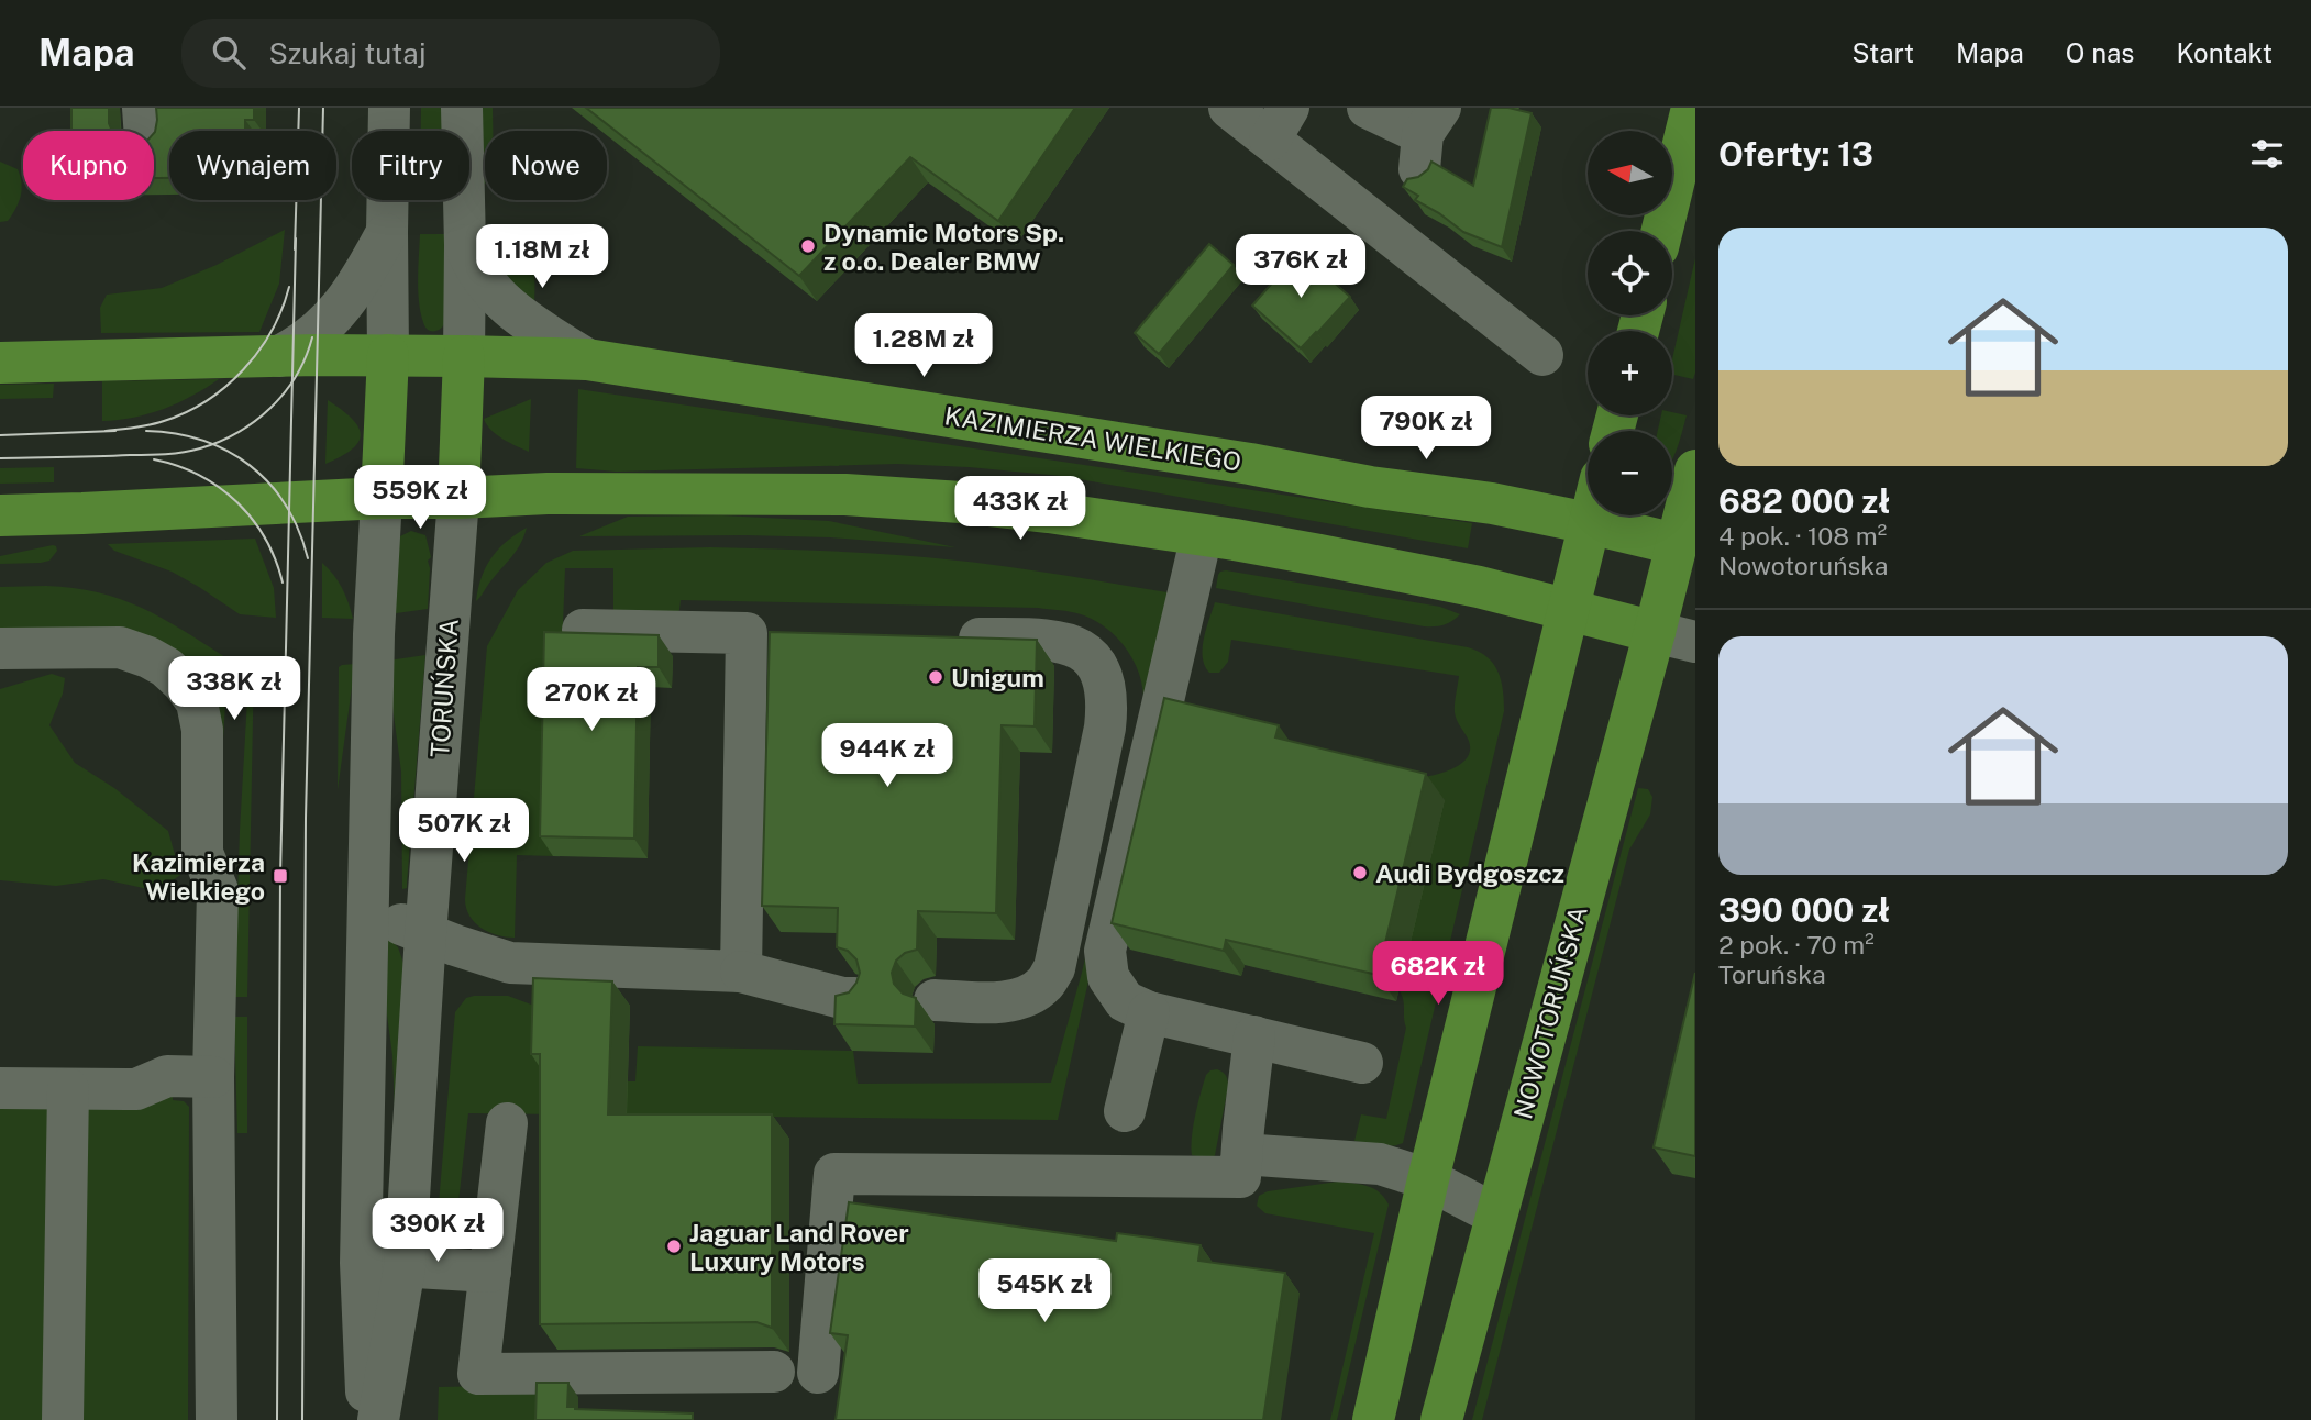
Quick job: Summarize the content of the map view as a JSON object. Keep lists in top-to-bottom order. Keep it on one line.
{"streets":{"main road":["KAZIMIERZA WIELKIEGO","TORUŃSKA","NOWOTORUŃSKA"]},"crossings":[["KAZIMIERZA WIELKIEGO","TORUŃSKA"],["KAZIMIERZA WIELKIEGO","NOWOTORUŃSKA"]],"places":{"other":["Dynamic Motors Sp. z o.o. Dealer BMW","Unigum","Audi Bydgoszcz","Jaguar Land Rover Luxury Motors"],"transit":["Kazimierza Wielkiego"]},"north":"left","page":{"header":"Mapa","search":"Szukaj tutaj","nav":["Start","Mapa","O nas","Kontakt"],"heading":"Oferty: 13","map_buttons":["+","−"],"chip":["Kupno","Wynajem","Filtry","Nowe"],"list":[{"name":"682 000 zł","note":"4 pok. · 108 m² · Nowotoruńska"},{"name":"390 000 zł","note":"2 pok. · 70 m² · Toruńska"}],"price":["1.18M zł","376K zł","1.28M zł","790K zł","559K zł","433K zł","338K zł","270K zł","944K zł","507K zł","682K zł","390K zł","545K zł"]}}
